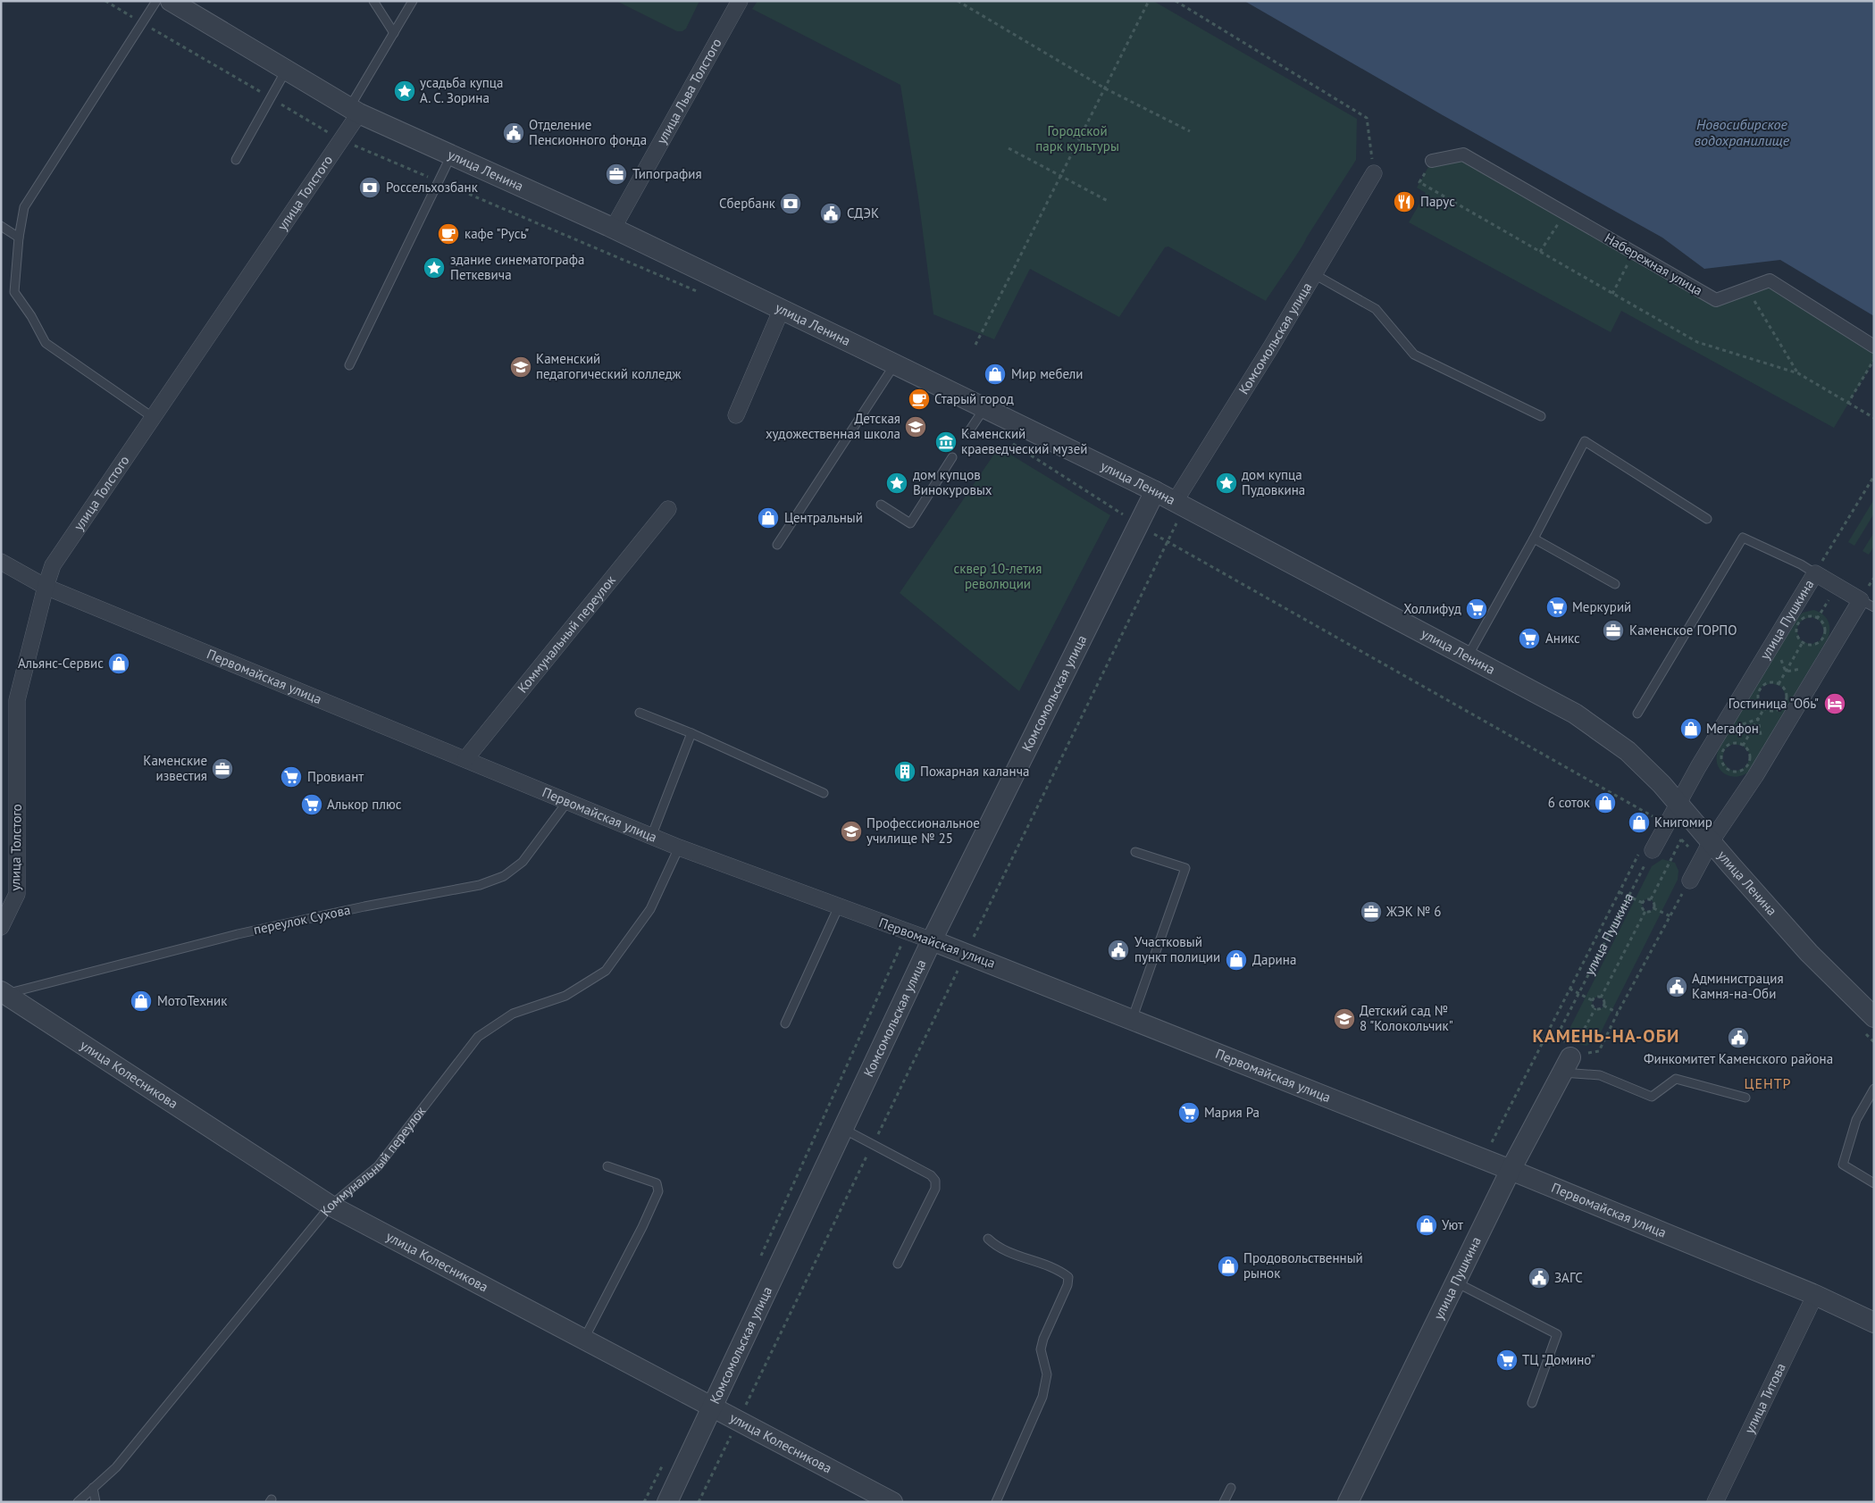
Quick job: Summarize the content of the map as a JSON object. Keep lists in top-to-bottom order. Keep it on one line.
{"streets":{"street":["улица Льва Толстого","улица Ленина","улица Толстого","Набережная улица","Комсомольская улица","улица Пушкина","Коммунальный переулок","Первомайская улица","улица Колесникова","улица Титова"],"lane":["переулок Сухова"]},"crossings":[["улица Льва Толстого","улица Ленина"],["улица Ленина","улица Толстого"],["улица Ленина","Комсомольская улица"],["улица Ленина","улица Пушкина"],["улица Толстого","Первомайская улица"],["Комсомольская улица","Первомайская улица"],["Комсомольская улица","улица Колесникова"],["улица Пушкина","Первомайская улица"],["Коммунальный переулок","Первомайская улица"],["Коммунальный переулок","улица Колесникова"],["Первомайская улица","переулок Сухова"],["Первомайская улица","улица Титова"],["переулок Сухова","улица Колесникова"]],"districts":["КАМЕНЬ-НА-ОБИ","ЦЕНТР"],"water":["Новосибирское водохранилище"],"parks":["Городской парк культуры","сквер 10-летия революции"],"places":{"place":["усадьба купца А. С. Зорина","здание синематографа Петкевича","дом купцов Винокуровых","дом купца Пудовкина"],"public building":["Отделение Пенсионного фонда","СДЭК","Участковый пункт полиции","Администрация Камня-на-Оби","Финкомитет Каменского района","ЗАГС"],"office":["Типография","Каменское ГОРПО","Каменские известия","ЖЭК № 6"],"bank":["Россельхозбанк","Сбербанк"],"restaurant":["Парус"],"cafe":["кафе \"Русь\"","Старый город"],"school or university":["Каменский педагогический колледж","Детская художественная школа","Профессиональное училище № 25","Детский сад № 8 \"Колокольчик\""],"shop":["Мир мебели","Центральный","Альянс-Сервис","Мегафон","6 соток","Книгомир","Дарина","МотоТехник","Уют","Продовольственный рынок"],"museum":["Каменский краеведческий музей"],"supermarket":["Меркурий","Холлифуд","Аникс","Провиант","Алькор плюс","Мария Ра","ТЦ \"Домино\""],"hotel":["Гостиница \"Обь\""],"building":["Пожарная каланча"]}}
